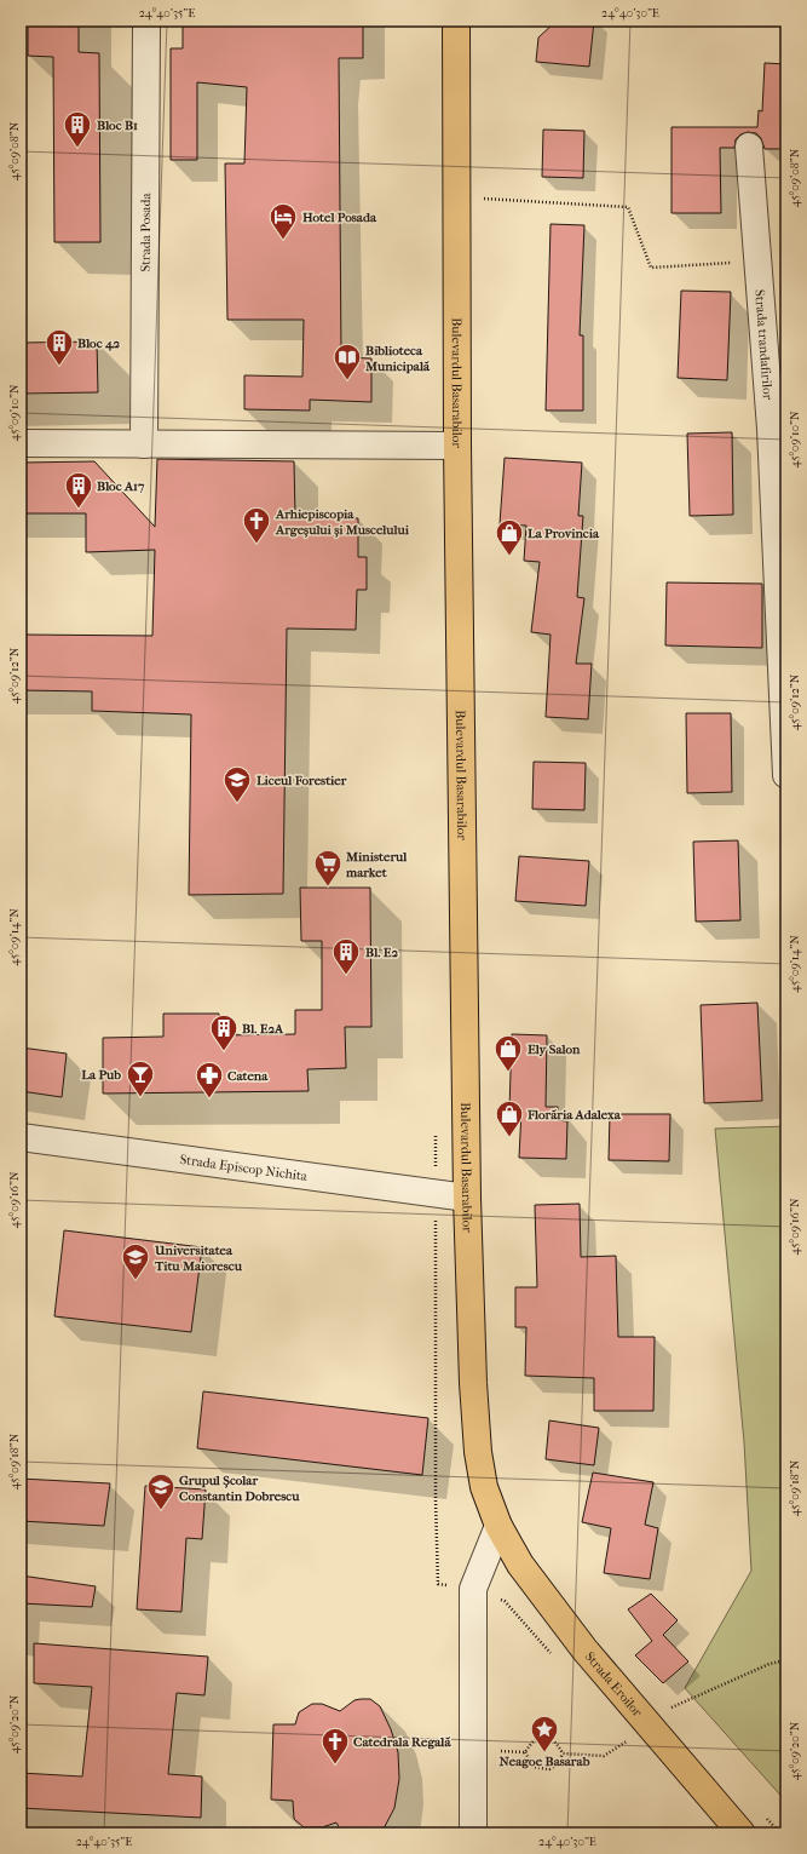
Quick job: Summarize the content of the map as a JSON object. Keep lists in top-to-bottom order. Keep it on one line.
{"streets":{"main road":["Bulevardul Basarabilor","Strada Eroilor"],"street":["Strada Posada","Strada trandafirilor","Strada Episcop Nichita"]},"crossings":[["Bulevardul Basarabilor","Strada Episcop Nichita"],["Bulevardul Basarabilor","Strada Eroilor"]],"places":{"building":["Bloc B1","Bloc 42","Bloc A17","Bl. E2","Bl. E2A"],"hotel":["Hotel Posada"],"library":["Biblioteca Municipală"],"church":["Arhiepiscopia Argeșului și Muscelului","Catedrala Regală"],"shop":["La Provincia","Ely Salon","Florăria Adalexa"],"school or university":["Liceul Forestier","Universitatea Titu Maiorescu","Grupul Școlar Constantin Dobrescu"],"supermarket":["Ministerul market"],"bar":["La Pub"],"pharmacy":["Catena"],"place":["Neagoe Basarab"]},"coordinates":["24°40'35\"E","24°40'30\"E","45°09'08\"N","45°09'10\"N","45°09'12\"N","45°09'14\"N","45°09'16\"N","45°09'18\"N","45°09'20\"N"]}
